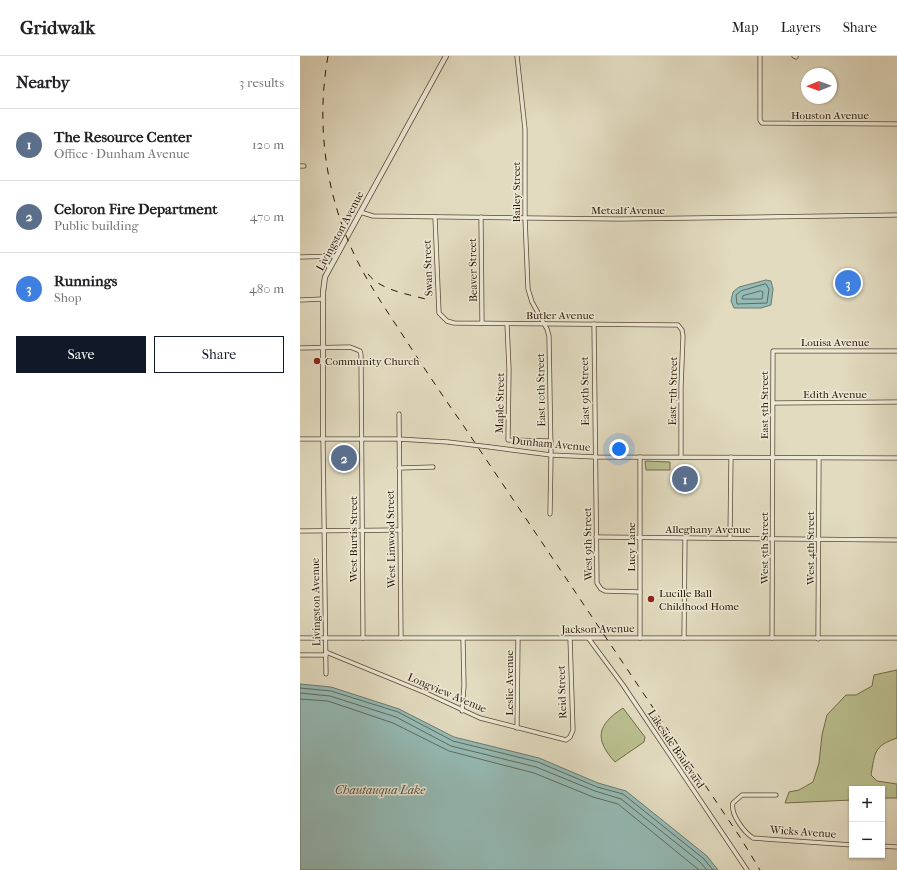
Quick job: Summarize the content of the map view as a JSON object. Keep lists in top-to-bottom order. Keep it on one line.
{"streets":{"street":["Houston Avenue","Bailey Street","Metcalf Avenue","Livingston Avenue","Swan Street","Beaver Street","Butler Avenue","Louisa Avenue","East 10th Street","East 9th Street","East 7th Street","Edith Avenue","Maple Street","East 5th Street","Dunham Avenue","Alleghany Avenue","West Burtis Street","West Linwood Street","West 9th Street","Lucy Lane","West 5th Street","West 4th Street","Jackson Avenue","Leslie Avenue","Reid Street","Longview Avenue","Lakeside Boulevard","Wicks Avenue"]},"crossings":[["Bailey Street","Metcalf Avenue"],["Bailey Street","Butler Avenue"],["Bailey Street","East 10th Street"],["Metcalf Avenue","Livingston Avenue"],["Metcalf Avenue","Swan Street"],["Metcalf Avenue","Beaver Street"],["Livingston Avenue","Dunham Avenue"],["Livingston Avenue","West Burtis Street"],["Livingston Avenue","Jackson Avenue"],["Livingston Avenue","Longview Avenue"],["Swan Street","Butler Avenue"],["Beaver Street","Butler Avenue"],["Butler Avenue","East 10th Street"],["Butler Avenue","East 9th Street"],["Butler Avenue","East 7th Street"],["Butler Avenue","Maple Street"],["Louisa Avenue","East 5th Street"],["East 10th Street","Maple Street"],["East 10th Street","Dunham Avenue"],["East 9th Street","Dunham Avenue"],["East 9th Street","West 9th Street"],["East 7th Street","Dunham Avenue"],["Edith Avenue","East 5th Street"],["East 5th Street","Dunham Avenue"],["East 5th Street","West 5th Street"],["Dunham Avenue","West Burtis Street"],["Dunham Avenue","West Linwood Street"],["Dunham Avenue","West 9th Street"],["Dunham Avenue","Lucy Lane"],["Dunham Avenue","West 5th Street"],["Dunham Avenue","West 4th Street"],["Alleghany Avenue","West 9th Street"],["Alleghany Avenue","Lucy Lane"],["Alleghany Avenue","West 5th Street"],["Alleghany Avenue","West 4th Street"],["West Burtis Street","Jackson Avenue"],["West Linwood Street","Jackson Avenue"],["West 9th Street","Lucy Lane"],["Lucy Lane","Jackson Avenue"],["West 5th Street","Jackson Avenue"],["West 4th Street","Jackson Avenue"],["Jackson Avenue","Leslie Avenue"],["Jackson Avenue","Reid Street"],["Jackson Avenue","Lakeside Boulevard"],["Leslie Avenue","Longview Avenue"],["Reid Street","Longview Avenue"]],"water":["Chautauqua Lake"],"places":["Community Church","Lucille Ball Childhood Home"],"north":"left","page":{"header":"Gridwalk","nav":["Map","Layers","Share"],"heading":["Nearby","3 results"],"list":[{"mark":"1","name":"The Resource Center","note":"Office · Dunham Avenue","value":"120 m"},{"mark":"2","name":"Celoron Fire Department","note":"Public building","value":"470 m"},{"mark":"3","name":"Runnings","note":"Shop","value":"480 m"}],"pins":["3","2","1"],"buttons":["Save","Share"],"map_buttons":["+","−"]}}
